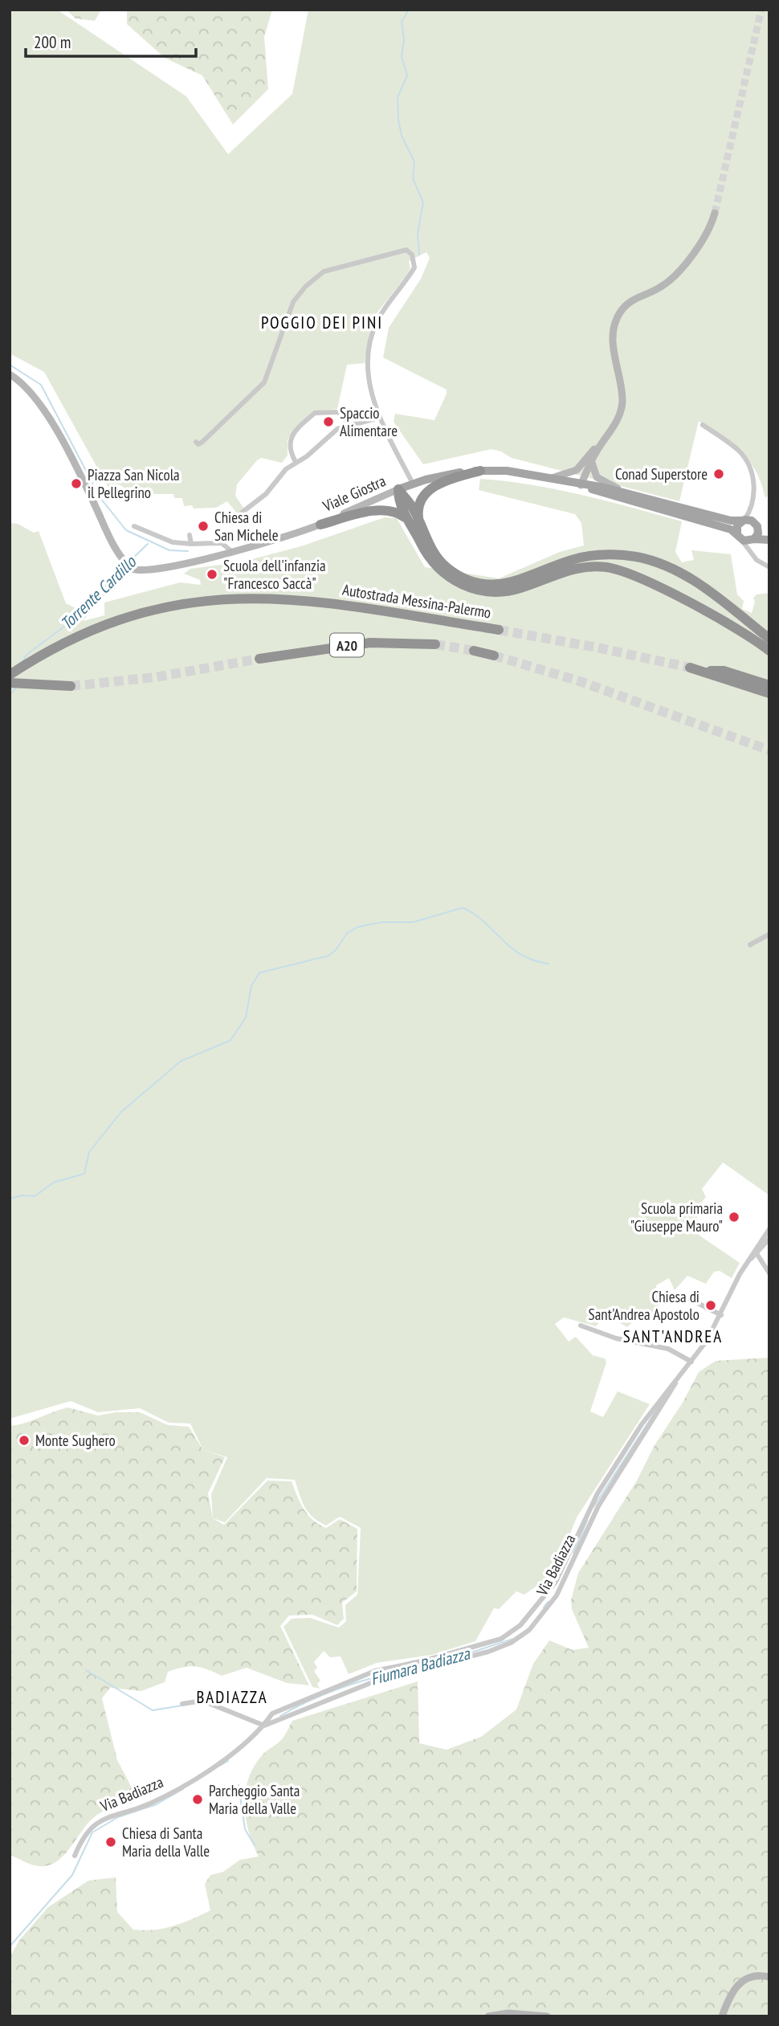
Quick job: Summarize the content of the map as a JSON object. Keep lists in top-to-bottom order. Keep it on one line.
{"streets":{"highway":["Autostrada Messina-Palermo","A20"],"main road":["Viale Giostra"],"street":["Via Badiazza"]},"districts":["POGGIO DEI PINI","SANT'ANDREA","BADIAZZA"],"water":["Torrente Cardillo","Fiumara Badiazza"],"places":["Spaccio Alimentare","Conad Superstore","Piazza San Nicola il Pellegrino","Chiesa di San Michele","Scuola dell'infanzia \"Francesco Saccà\"","Scuola primaria \"Giuseppe Mauro\"","Chiesa di Sant'Andrea Apostolo","Monte Sughero","Parcheggio Santa Maria della Valle","Chiesa di Santa Maria della Valle"],"scale_bar":"200 m"}
